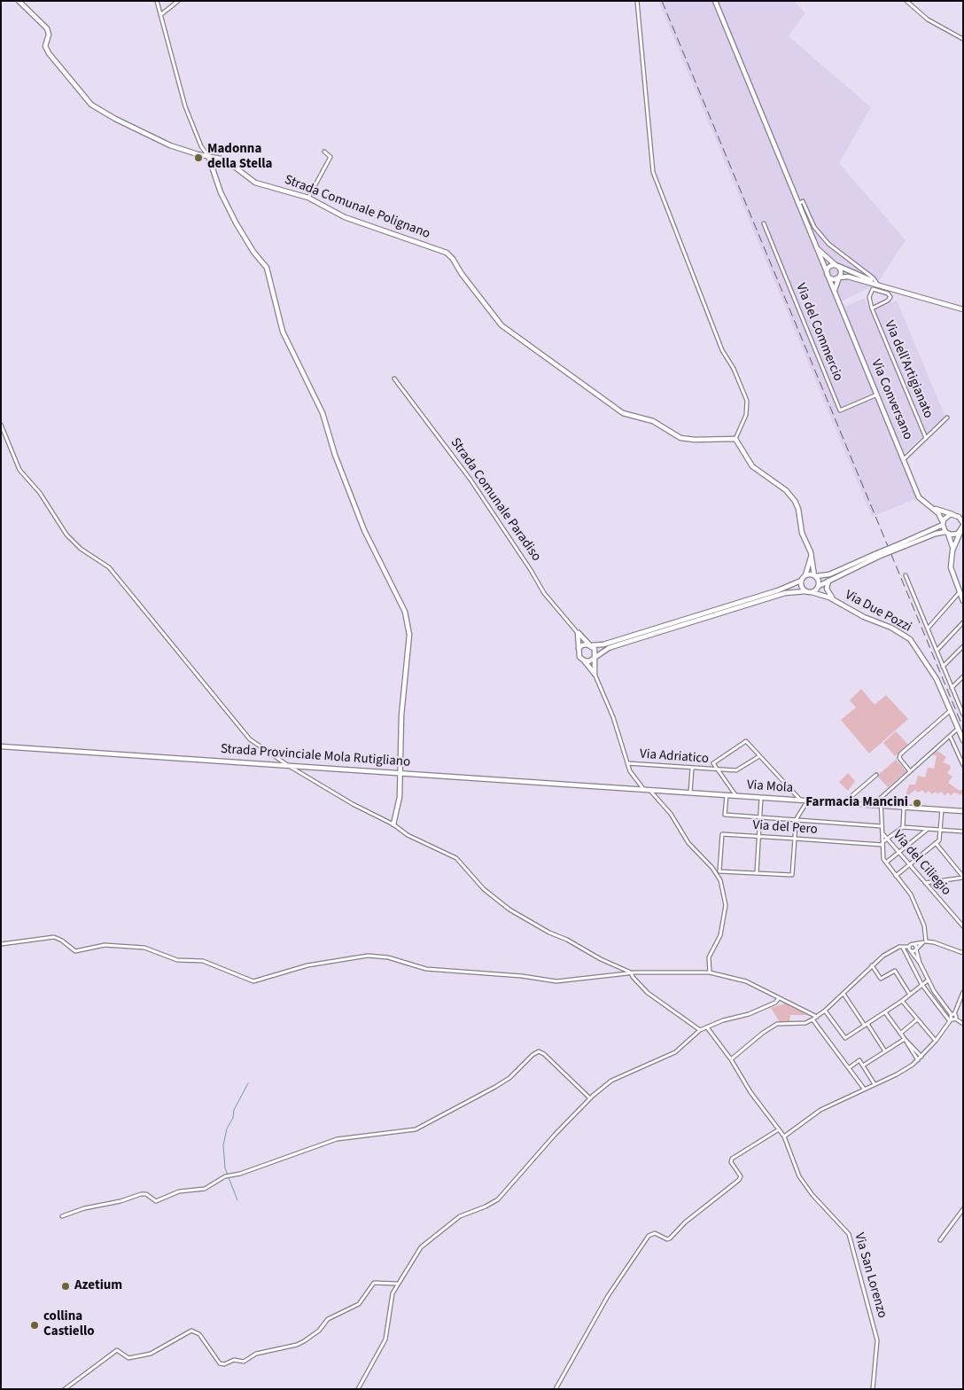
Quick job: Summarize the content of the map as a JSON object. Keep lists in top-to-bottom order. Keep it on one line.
{"streets":{"street":["Strada Comunale Polignano","Via del Commercio","Via dell'Artigianato","Via Conversano","Strada Comunale Paradiso","Via Due Pozzi","Strada Provinciale Mola Rutigliano","Via Adriatico","Via Mola","Via del Pero","Via del Ciliegio","Via San Lorenzo"]},"crossings":[["Via del Commercio","Via Conversano"],["Via dell'Artigianato","Via Conversano"],["Strada Provinciale Mola Rutigliano","Via Mola"]],"places":["Madonna della Stella","Farmacia Mancini","Azetium","collina Castiello"]}
